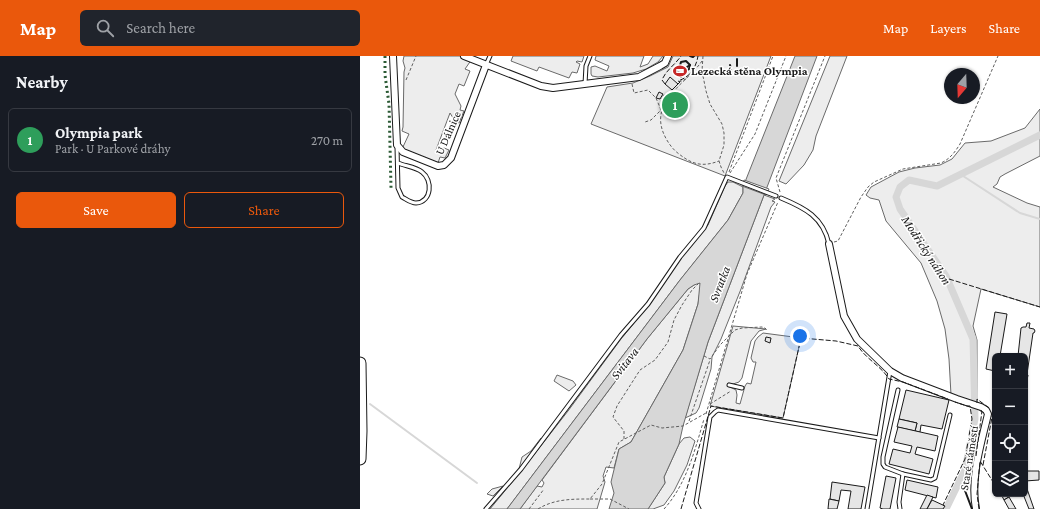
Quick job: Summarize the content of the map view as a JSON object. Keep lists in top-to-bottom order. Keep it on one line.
{"streets":{"street":["U Dálnice","Staré náměstí"]},"water":["Modřický náhon","Svratka","Svitava"],"places":{"sports":["Lezecká stěna Olympia"]},"north":"bottom","page":{"header":"Map","search":"Search here","nav":["Map","Layers","Share"],"heading":"Nearby","pins":"1","list":[{"mark":"1","name":"Olympia park","note":"Park · U Parkové dráhy","value":"270 m"}],"buttons":["Save","Share"],"map_buttons":["+","−"]}}
